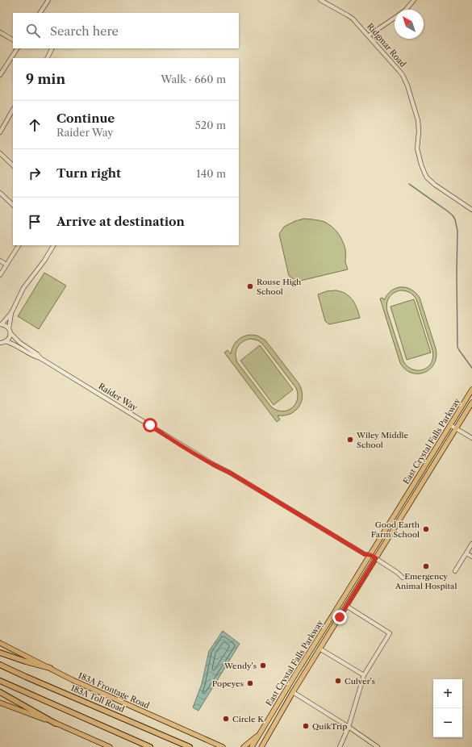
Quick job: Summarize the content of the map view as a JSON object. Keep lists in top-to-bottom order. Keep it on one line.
{"streets":{"highway":["183A Toll Road"],"main road":["East Crystal Falls Parkway","183A Frontage Road"],"street":["Ridgmar Road","Raider Way"]},"crossings":[["Raider Way","East Crystal Falls Parkway"]],"places":["Rouse High School","Wiley Middle School","Good Earth Farm School","Emergency Animal Hospital","Wendy's","Culver's","Popeyes","Circle K","QuikTrip"],"north":"top left","page":{"search":"Search here","heading":["9 min","Walk · 660 m"],"list":[["Continue","Raider Way","520 m"],["Turn right","140 m"],"Arrive at destination"],"map_buttons":["+","−"]}}
